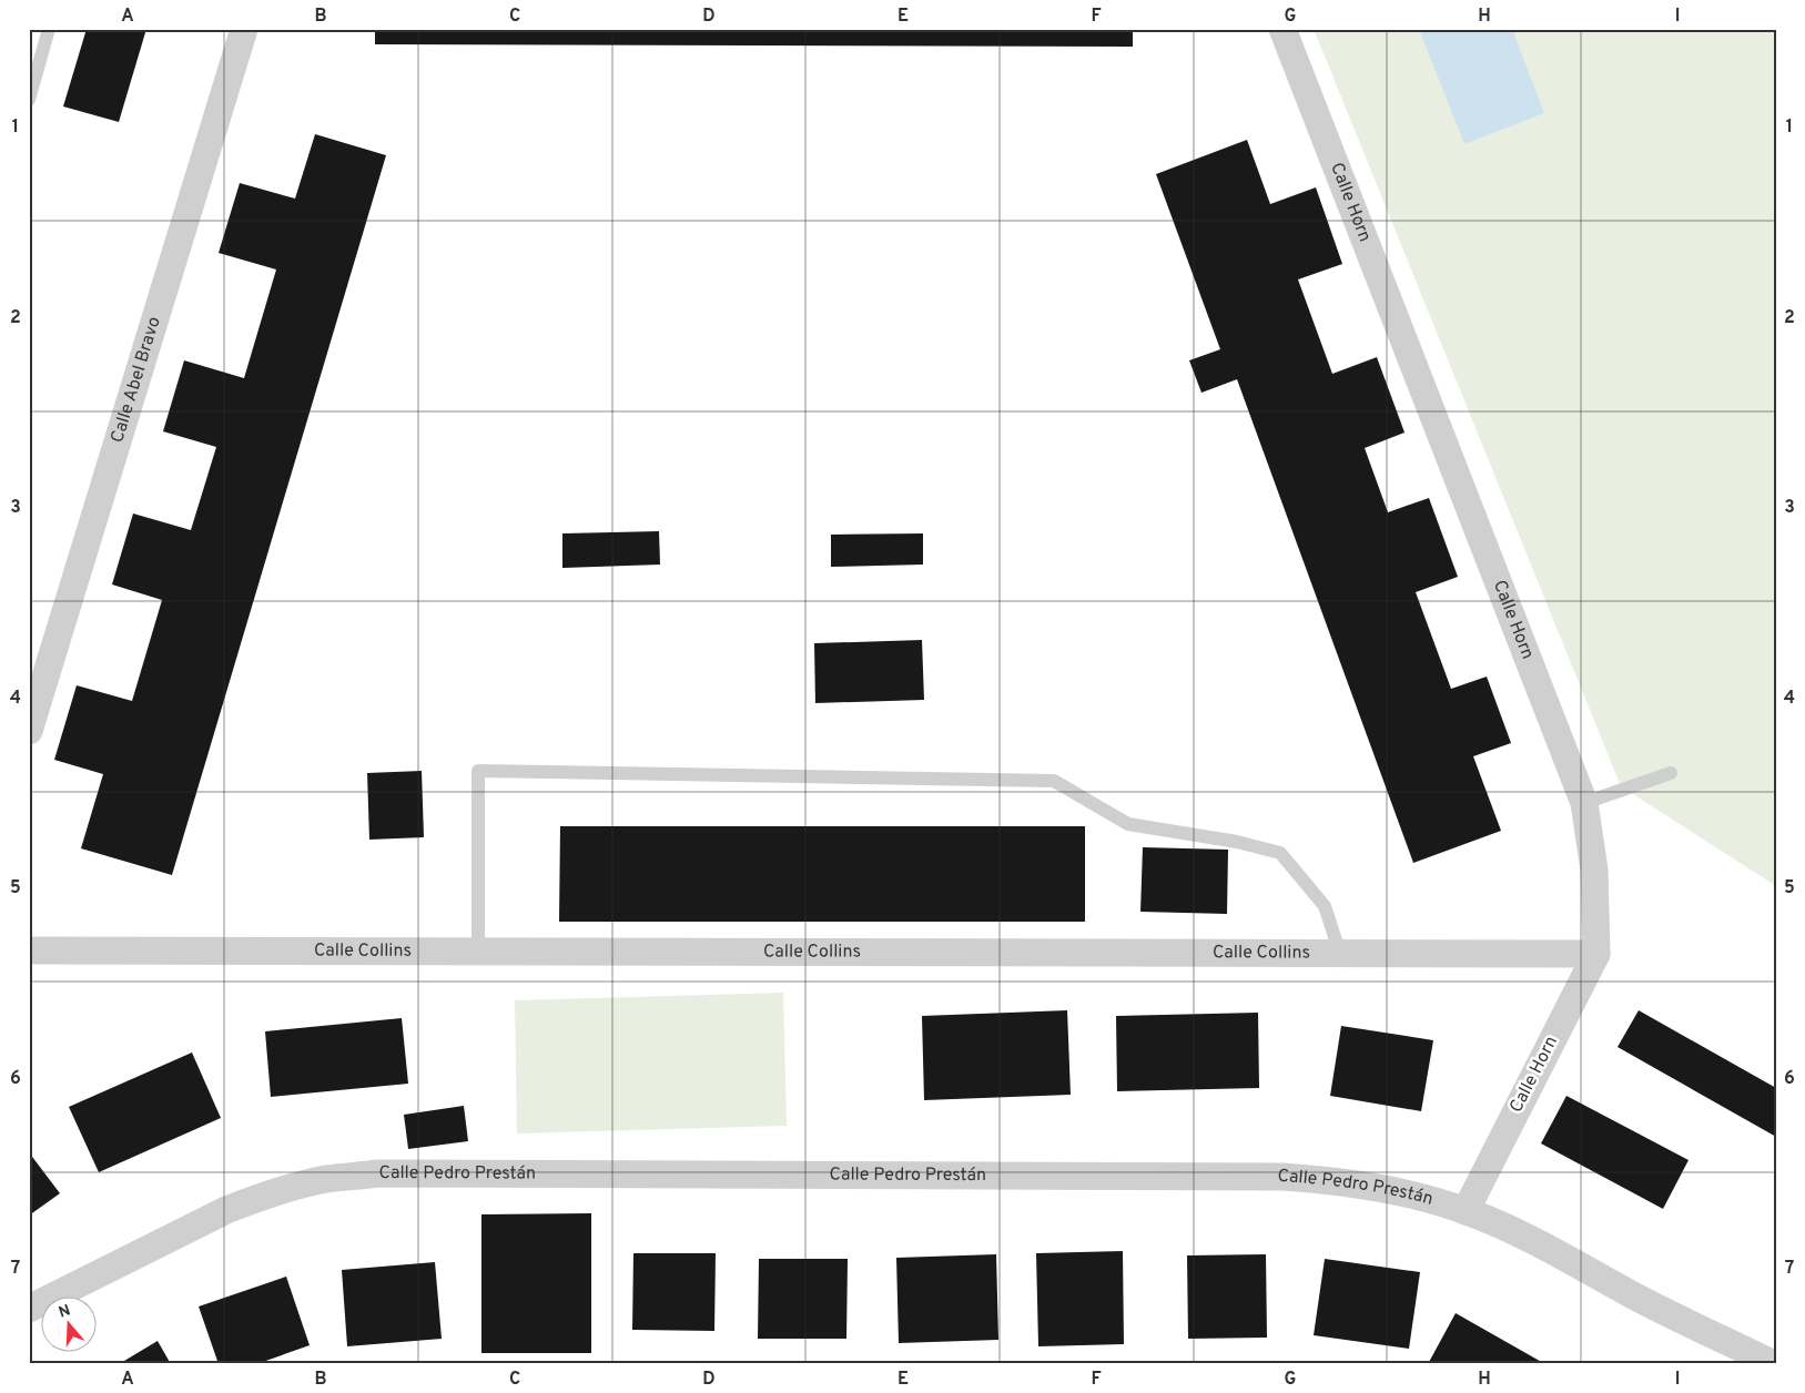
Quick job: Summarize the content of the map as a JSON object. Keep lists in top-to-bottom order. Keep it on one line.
{"streets":{"street":["Calle Horn","Calle Abel Bravo","Calle Collins","Calle Pedro Prestán"]},"crossings":[["Calle Horn","Calle Collins"],["Calle Horn","Calle Pedro Prestán"]],"north":"top","grid":{"columns":["A","B","C","D","E","F","G","H","I"],"rows":["1","2","3","4","5","6","7"]}}
